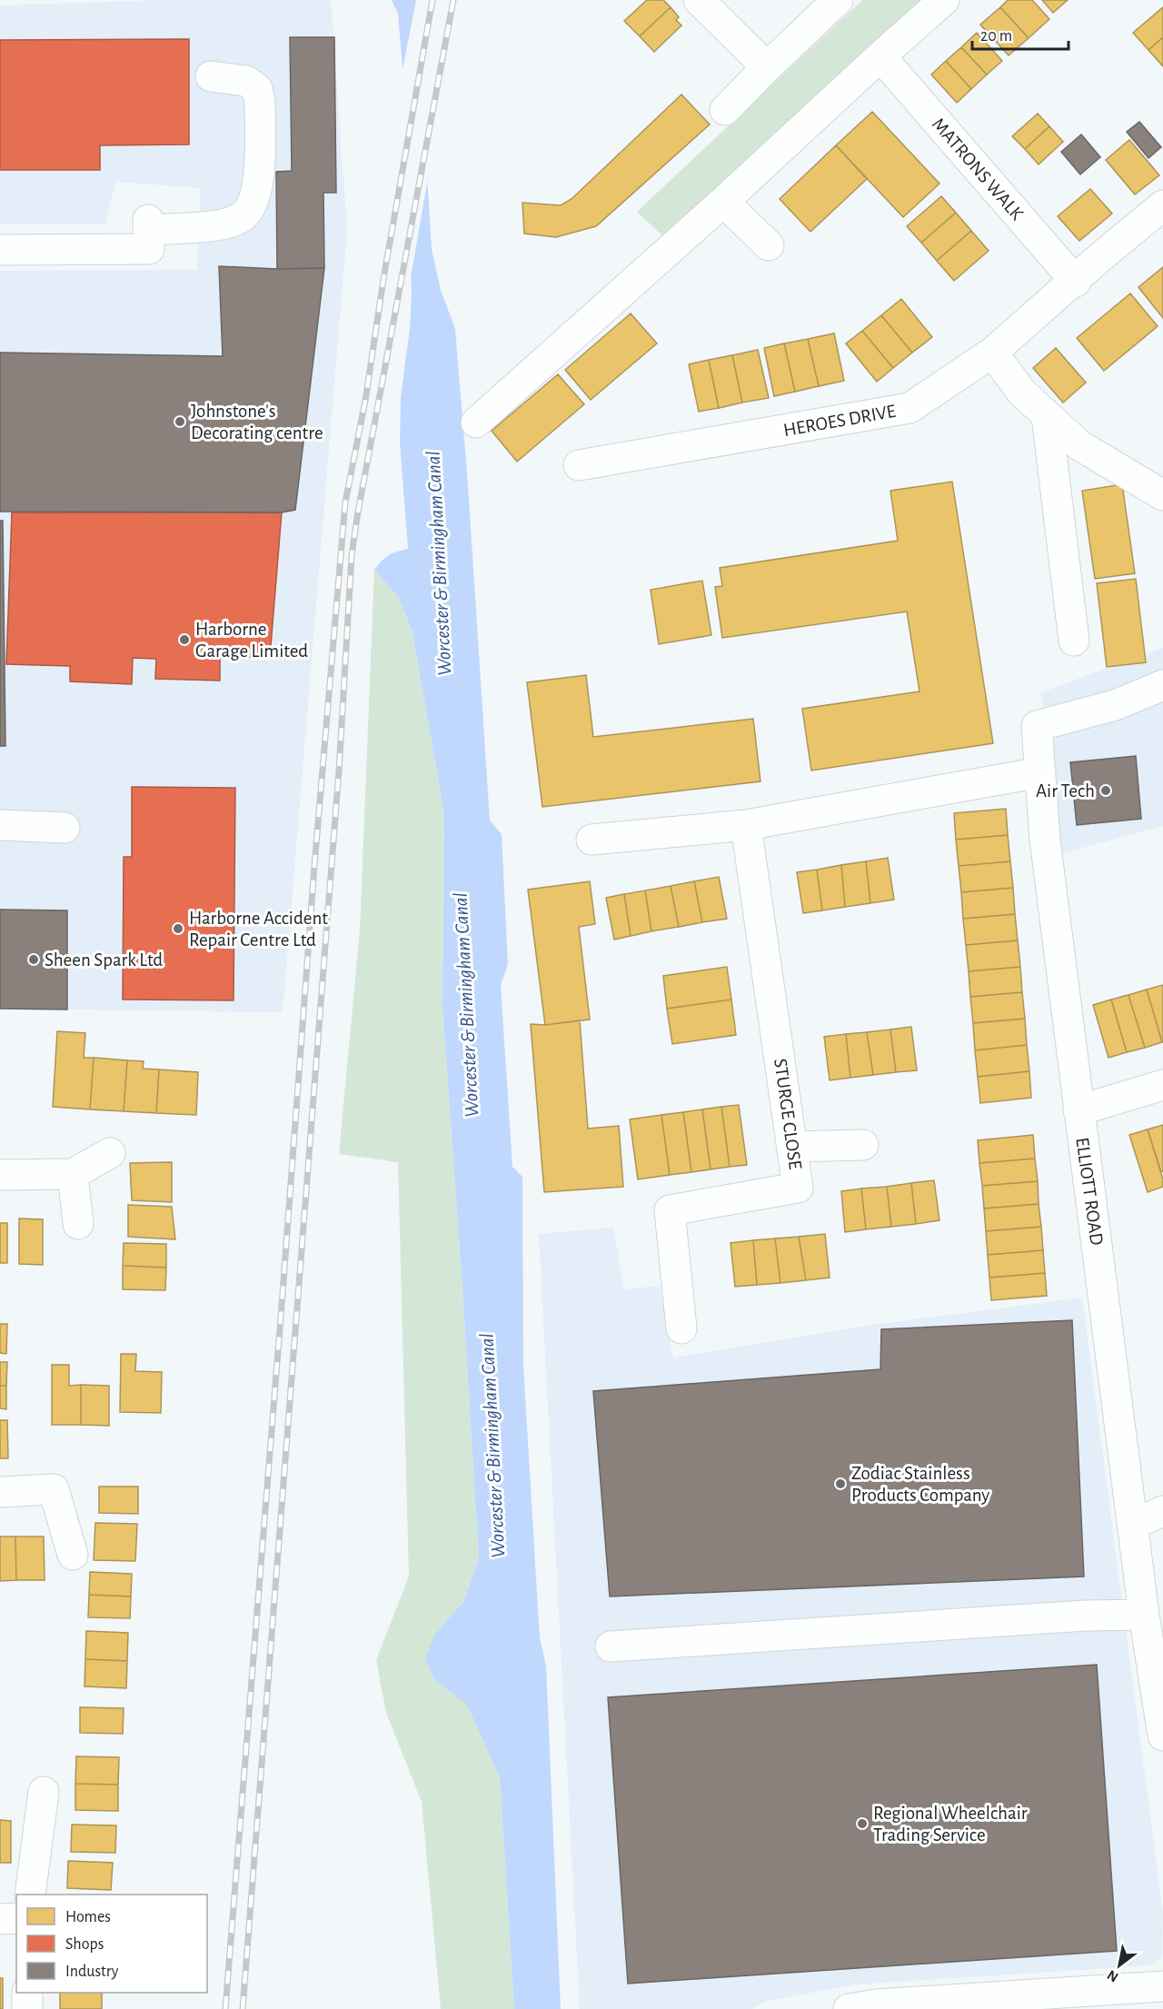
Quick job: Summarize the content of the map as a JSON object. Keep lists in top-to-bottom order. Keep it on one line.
{"streets":{"street":["MATRONS WALK","HEROES DRIVE","STURGE CLOSE","ELLIOTT ROAD"]},"crossings":[["MATRONS WALK","HEROES DRIVE"]],"water":["Worcester & Birmingham Canal"],"places":["Johnstone's Decorating centre","Harborne Garage Limited","Air Tech","Harborne Accident Repair Centre Ltd","Sheen Spark Ltd","Zodiac Stainless Products Company","Regional Wheelchair Trading Service"],"legend":["Homes","Shops","Industry"],"scale_bar":"20 m","north":"bottom left"}
